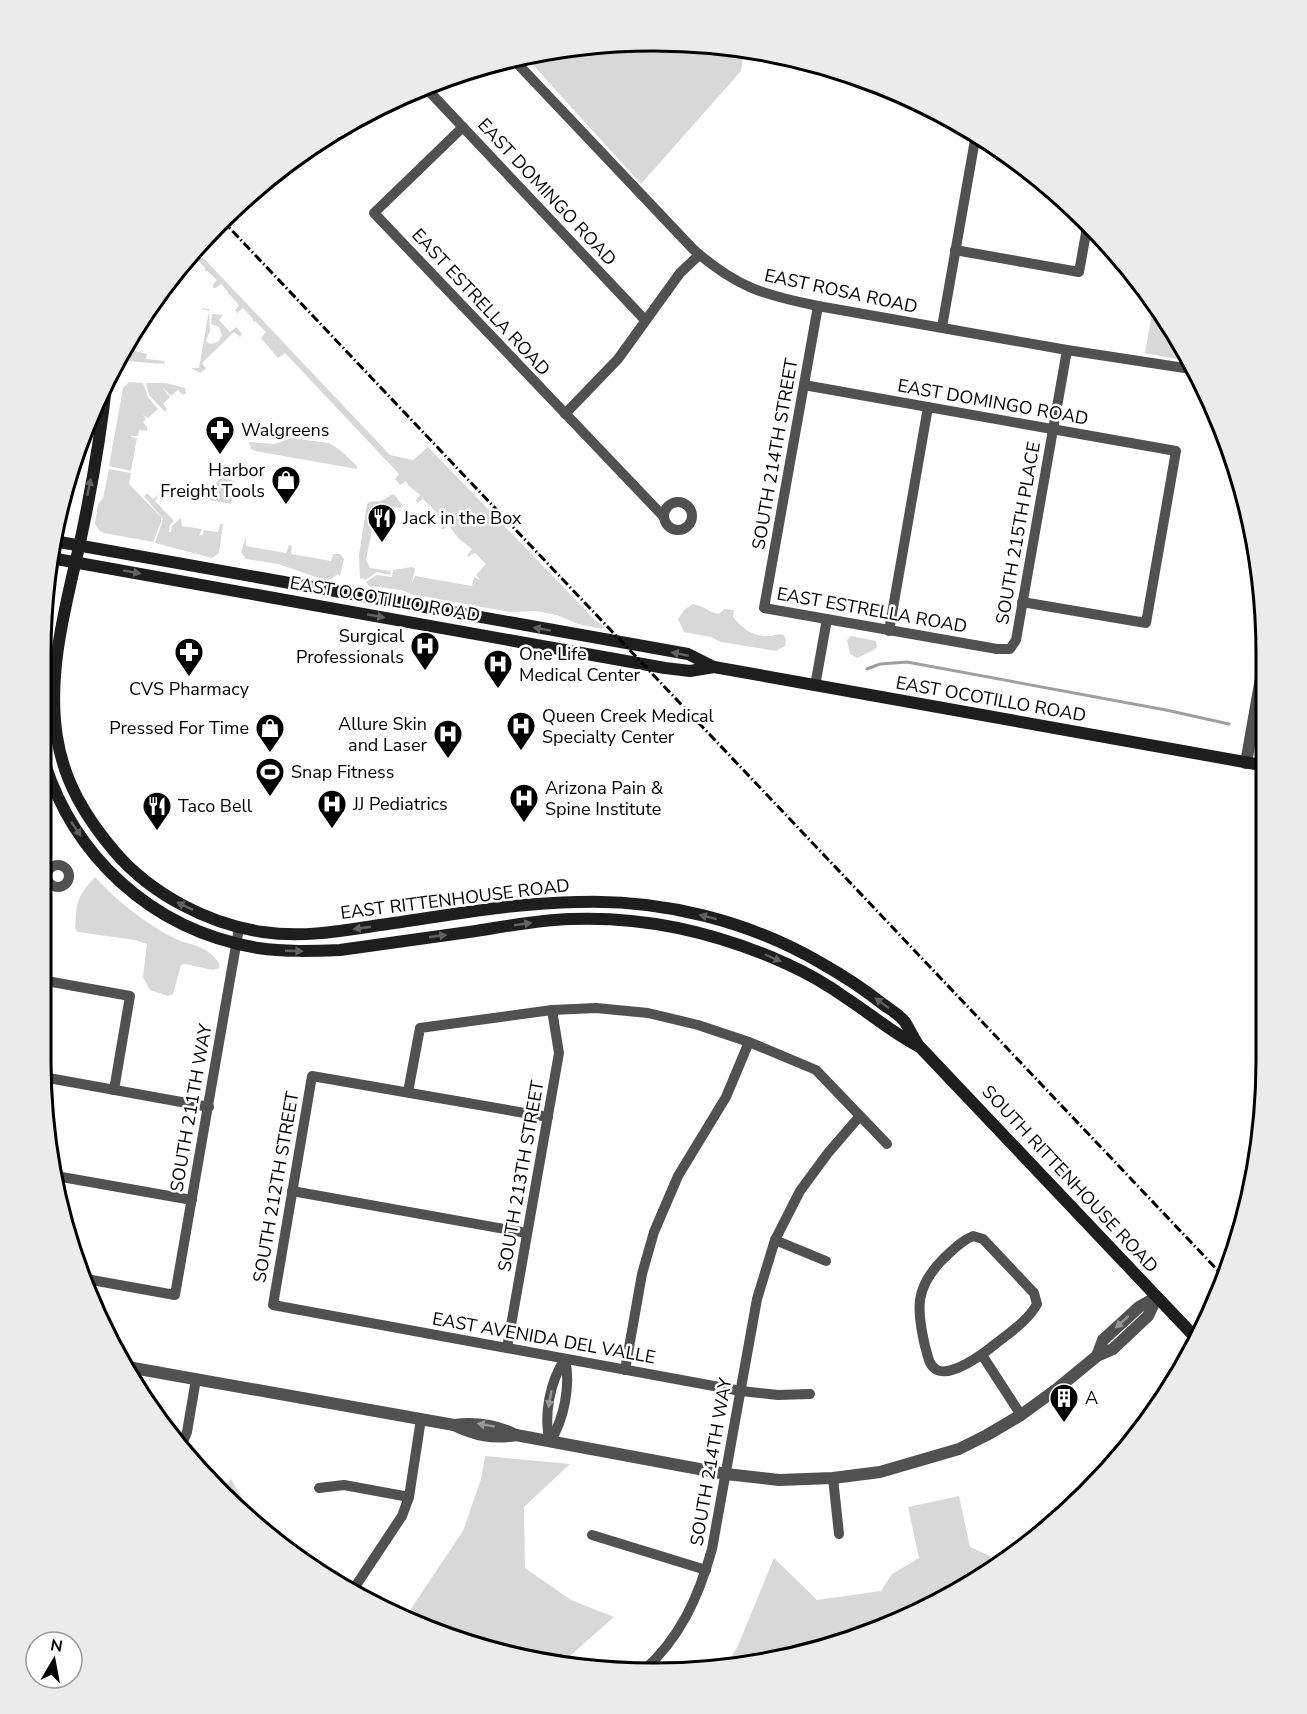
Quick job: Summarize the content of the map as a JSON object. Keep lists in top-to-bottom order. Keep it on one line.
{"streets":{"main road":["EAST OCOTILLO ROAD","EAST RITTENHOUSE ROAD","SOUTH RITTENHOUSE ROAD"],"street":["EAST DOMINGO ROAD","EAST ROSA ROAD","EAST ESTRELLA ROAD","SOUTH 214TH STREET","SOUTH 215TH PLACE","SOUTH 211TH WAY","SOUTH 213TH STREET","SOUTH 212TH STREET","EAST AVENIDA DEL VALLE","SOUTH 214TH WAY"]},"crossings":[["EAST DOMINGO ROAD","EAST ESTRELLA ROAD"],["EAST DOMINGO ROAD","SOUTH 214TH STREET"],["EAST DOMINGO ROAD","SOUTH 215TH PLACE"],["EAST ROSA ROAD","SOUTH 214TH STREET"],["EAST ROSA ROAD","SOUTH 215TH PLACE"],["EAST ESTRELLA ROAD","SOUTH 214TH STREET"],["EAST ESTRELLA ROAD","SOUTH 215TH PLACE"],["EAST OCOTILLO ROAD","EAST RITTENHOUSE ROAD"],["EAST RITTENHOUSE ROAD","SOUTH 211TH WAY"],["EAST RITTENHOUSE ROAD","SOUTH RITTENHOUSE ROAD"],["SOUTH 213TH STREET","EAST AVENIDA DEL VALLE"],["SOUTH 212TH STREET","EAST AVENIDA DEL VALLE"],["EAST AVENIDA DEL VALLE","SOUTH 214TH WAY"]],"places":{"pharmacy":["Walgreens","CVS Pharmacy"],"shop":["Harbor Freight Tools","Pressed For Time"],"restaurant":["Jack in the Box","Taco Bell"],"hospital":["Surgical Professionals","One Life Medical Center","Queen Creek Medical Specialty Center","Allure Skin and Laser","Arizona Pain & Spine Institute","JJ Pediatrics"],"sports":["Snap Fitness"],"building":["A"]},"north":"top"}
